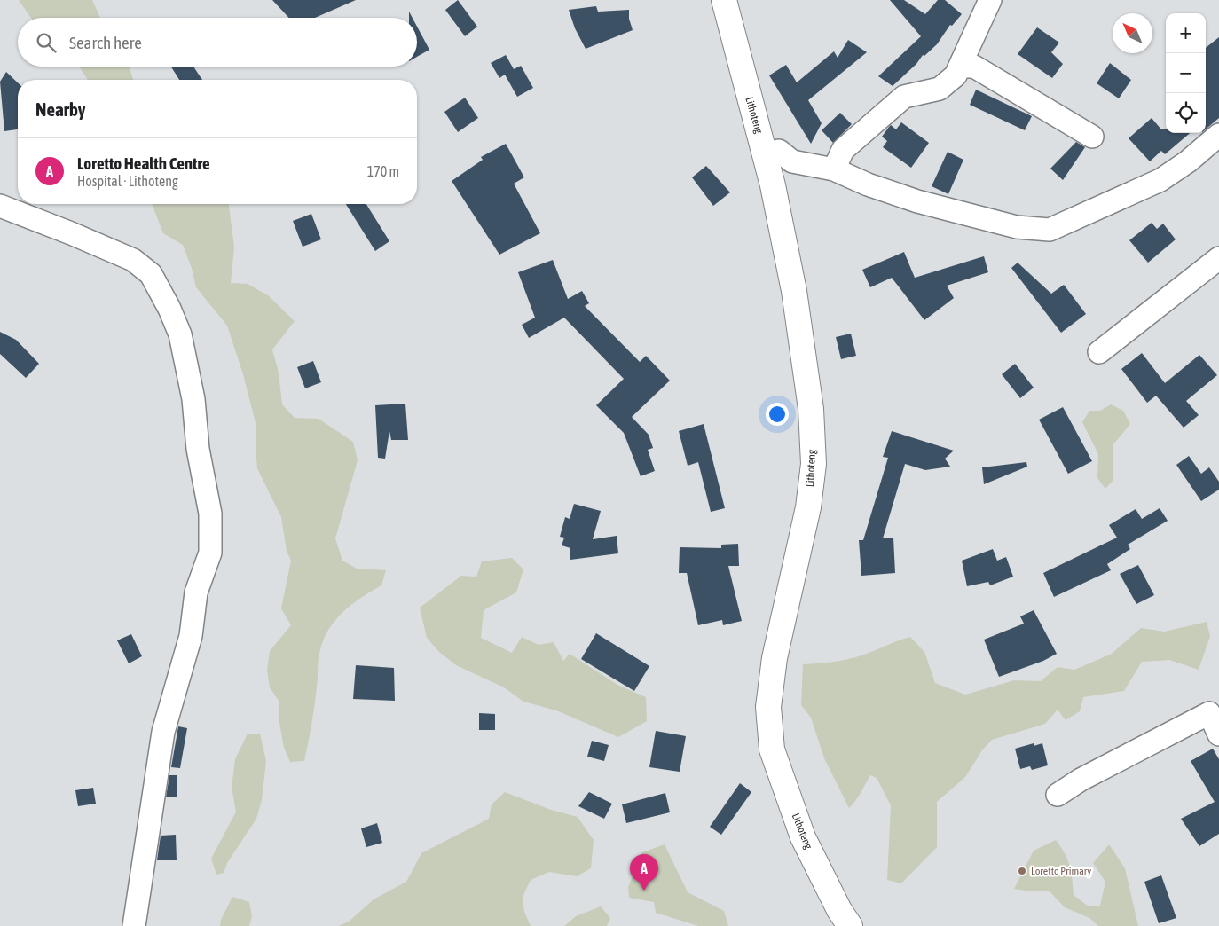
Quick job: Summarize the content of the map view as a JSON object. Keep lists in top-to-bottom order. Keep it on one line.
{"streets":{"main road":["Lithoteng"]},"places":["Loretto Primary"],"north":"top left","page":{"map_buttons":["+","−"],"search":"Search here","heading":"Nearby","list":[{"mark":"A","name":"Loretto Health Centre","note":"Hospital · Lithoteng","value":"170 m"}],"pins":"A"}}
